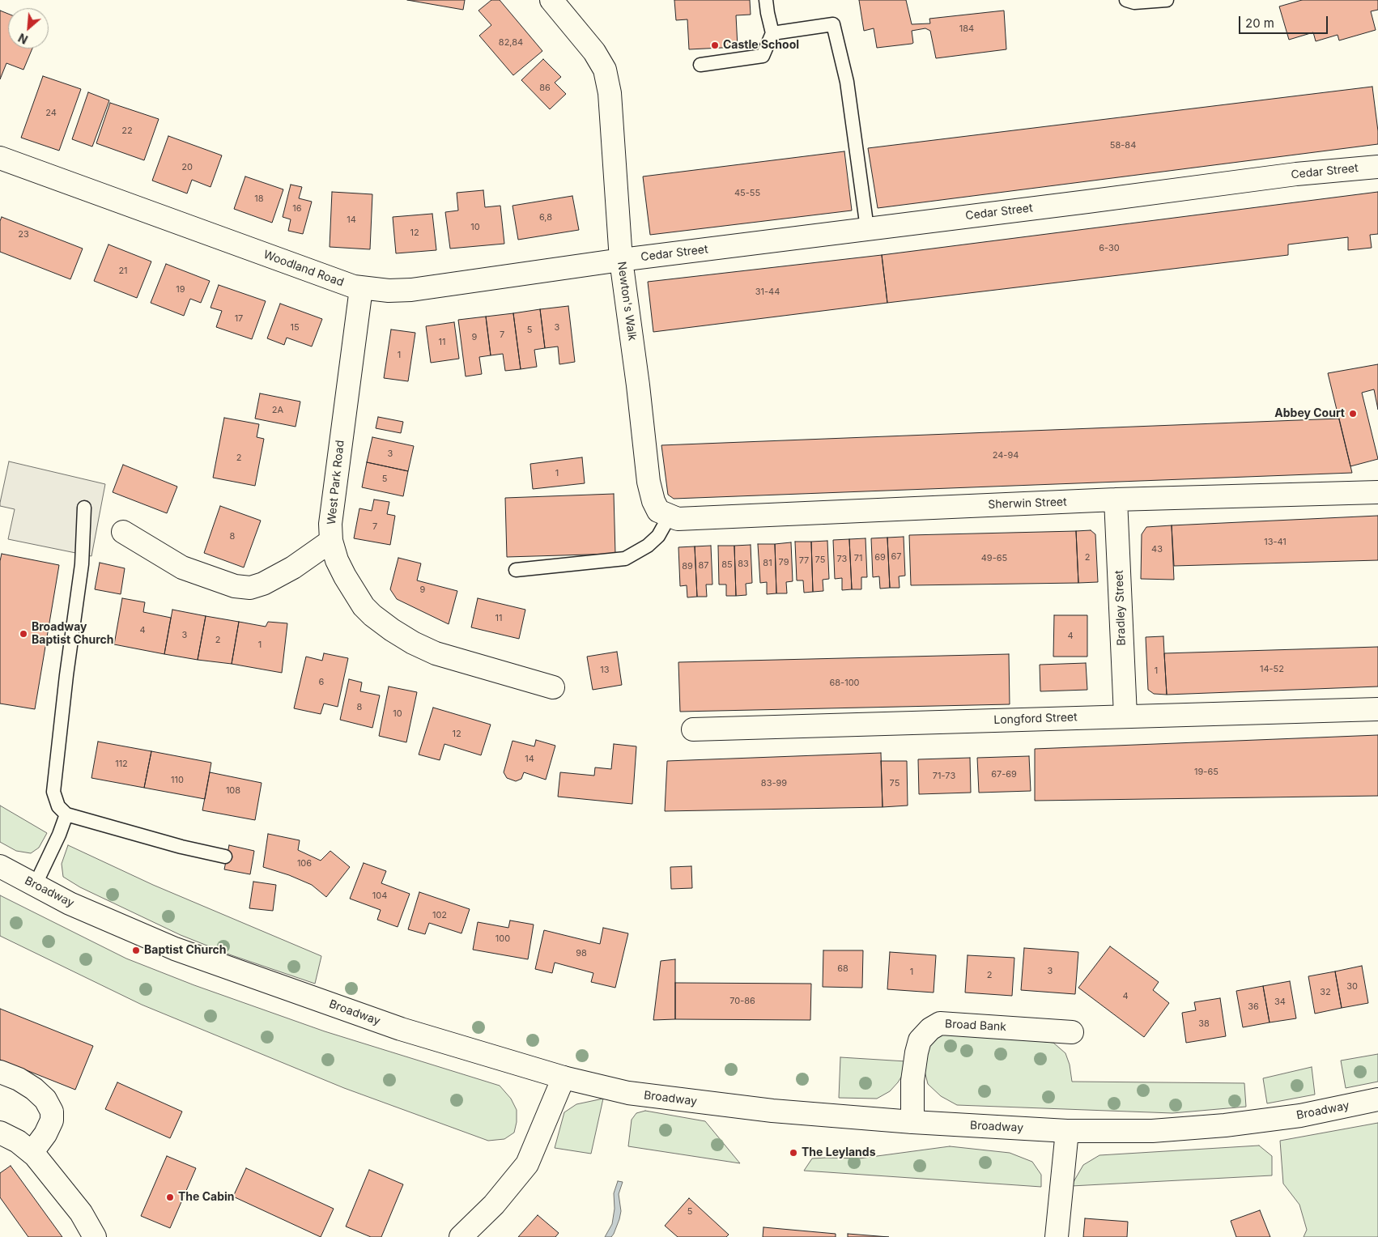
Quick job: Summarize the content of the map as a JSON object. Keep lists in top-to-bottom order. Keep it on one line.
{"streets":{"street":["Cedar Street","Woodland Road","Newton's Walk","West Park Road","Sherwin Street","Bradley Street","Longford Street","Broadway","Broad Bank"]},"crossings":[["Cedar Street","Woodland Road"],["Cedar Street","Newton's Walk"],["Woodland Road","Newton's Walk"],["Woodland Road","West Park Road"],["Newton's Walk","Sherwin Street"],["Sherwin Street","Bradley Street"],["Bradley Street","Longford Street"],["Broadway","Broad Bank"]],"places":["Castle School","Abbey Court","Broadway Baptist Church","Baptist Church","The Leylands","The Cabin"],"house_numbers":["184","82,84","86","24","22","58-84","20","45-55","18","16","6,8","14","10","12","23","6-30","21","19","31-44","17","15","3","5","7","9","11","1","2A","3","24-94","2","1","5","7","8","13-41","43","67","69","2","71","49-65","73","75","77","79","81","83","85","87","89","9","11","4","3","4","2","1","14-52","13","1","6","68-100","8","10","12","14","112","19-65","67-69","71-73","110","83-99","75","108","106","104","102","100","98","68","3","1","2","30","32","4","70-86","34","36","38","5"],"scale_bar":"20 m","north":"bottom left"}
